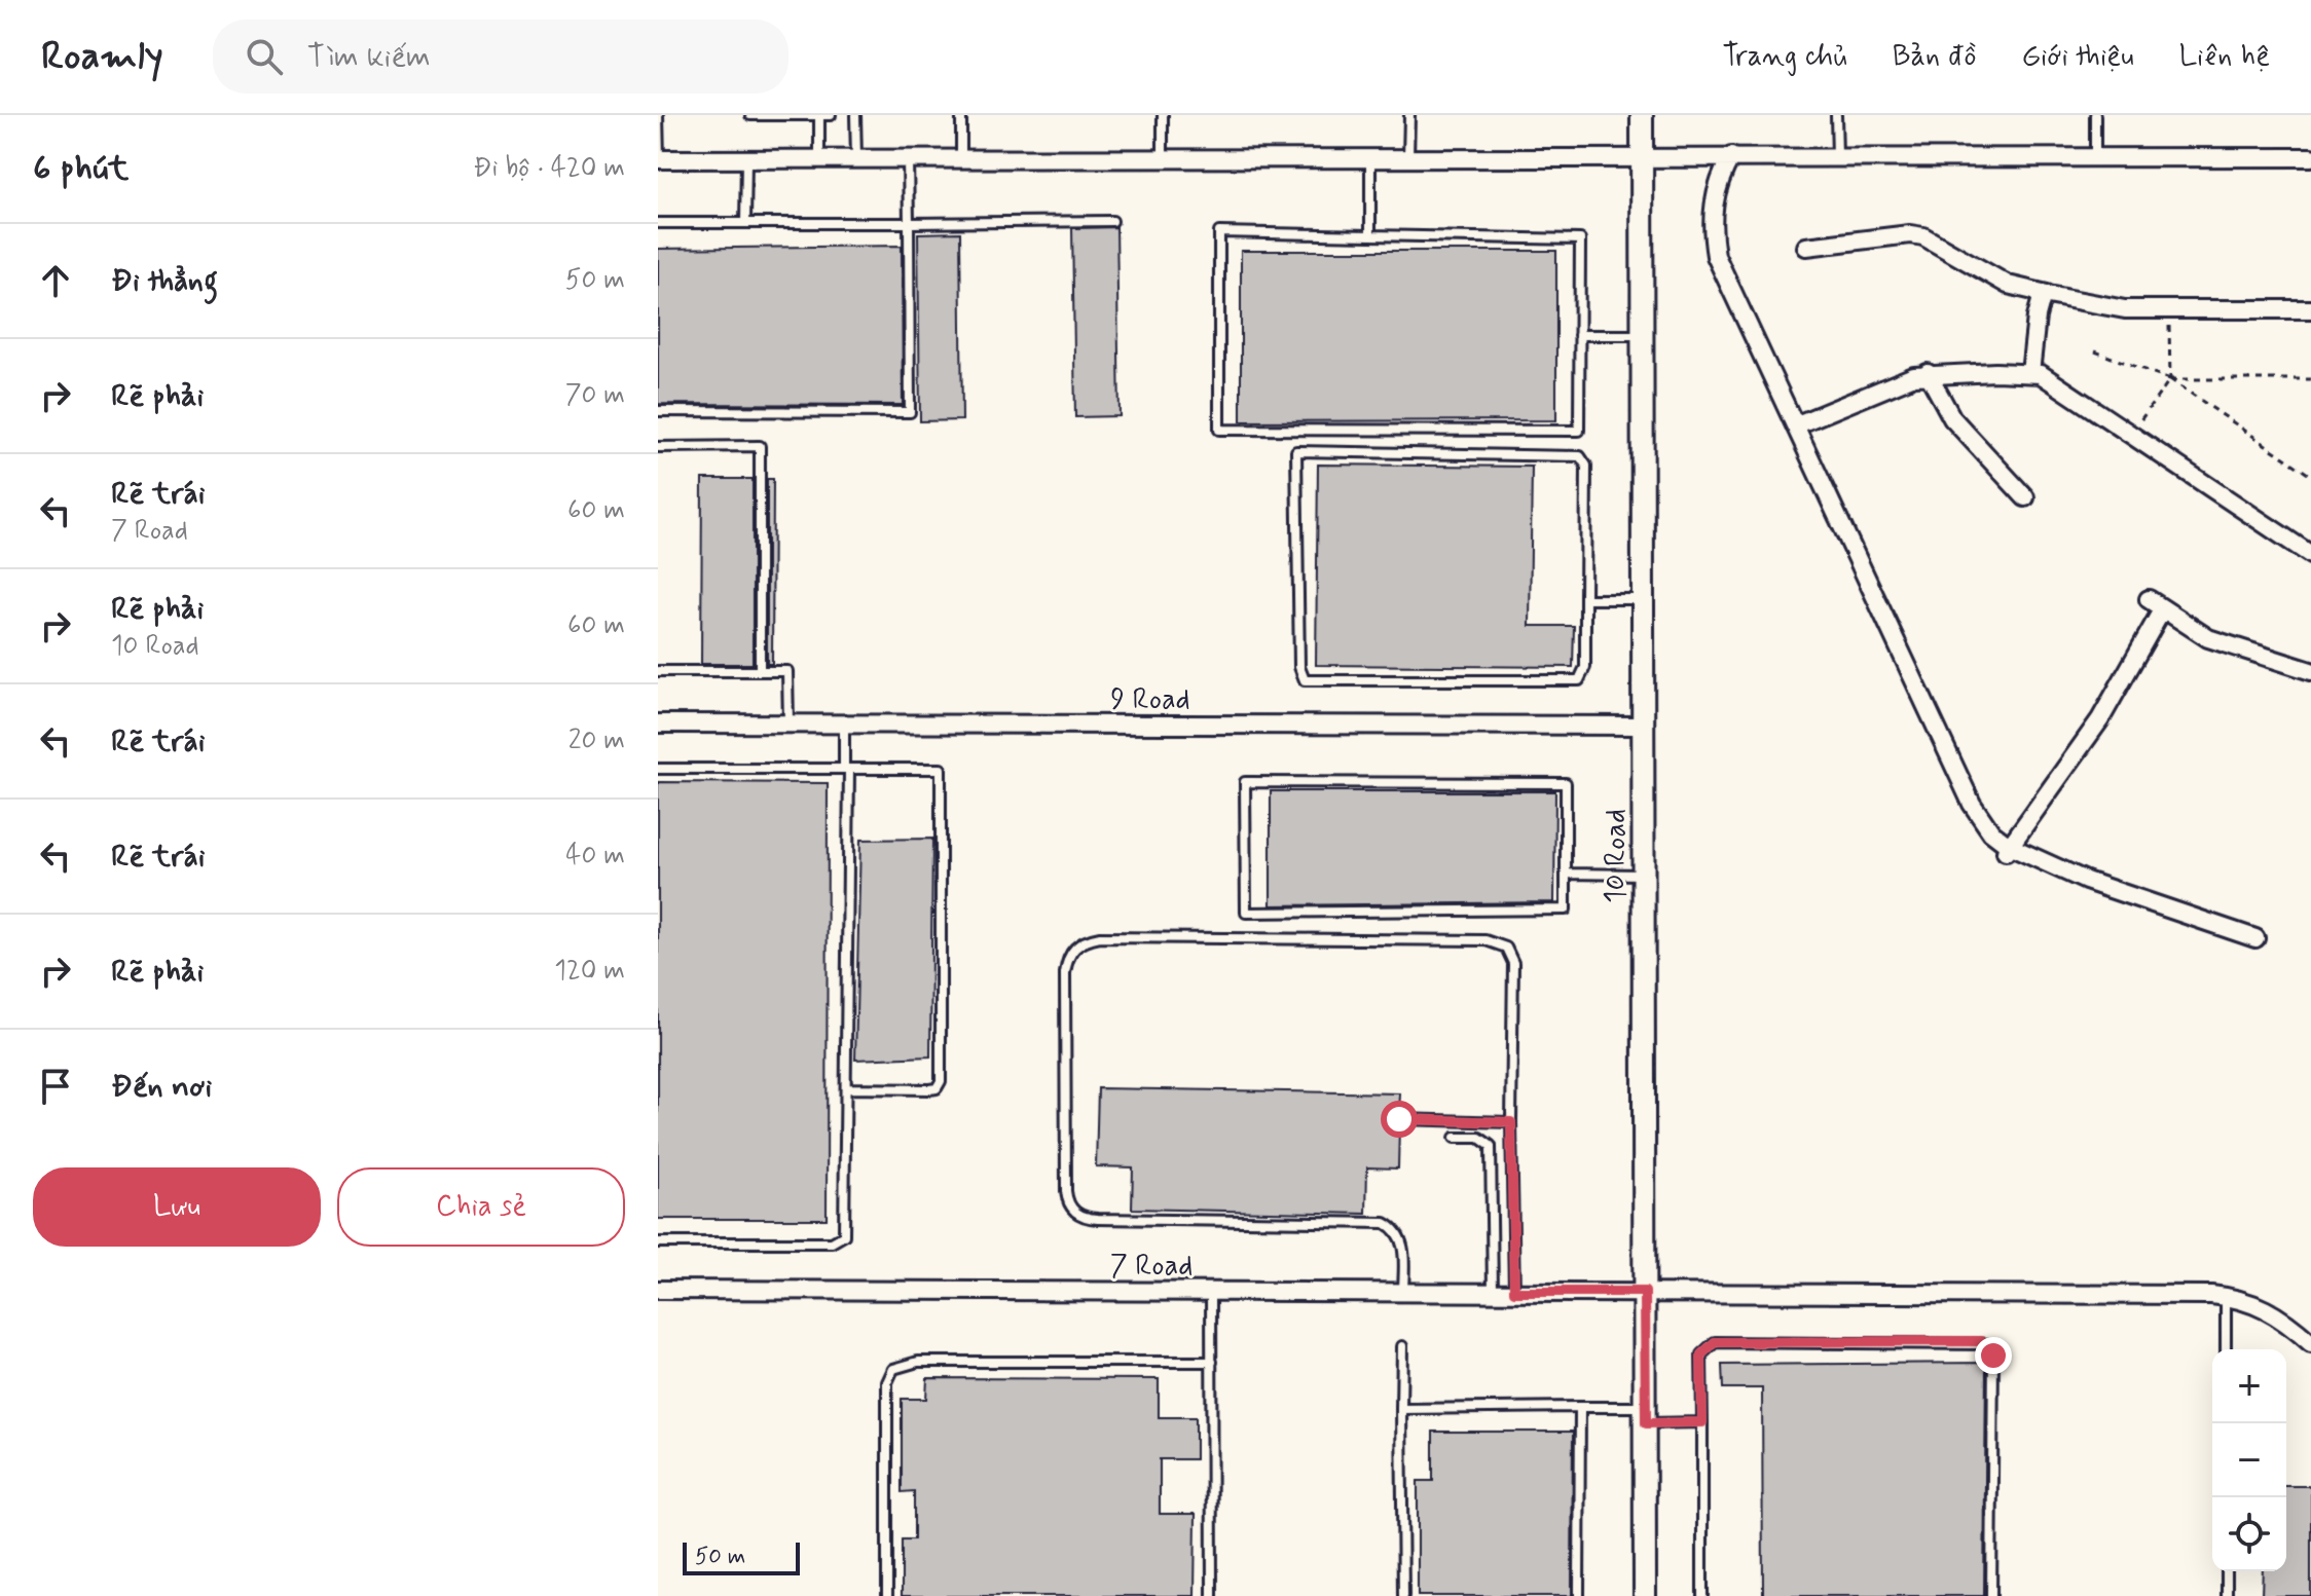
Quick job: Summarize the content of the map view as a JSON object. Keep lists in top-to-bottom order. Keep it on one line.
{"streets":{"street":["9 Road","10 Road","7 Road"]},"crossings":[["9 Road","10 Road"],["10 Road","7 Road"]],"scale_bar":"50 m","page":{"header":"Roamly","search":"Tìm kiếm","nav":["Trang chủ","Bản đồ","Giới thiệu","Liên hệ"],"heading":["6 phút","Đi bộ · 420 m"],"list":[["Đi thẳng","50 m"],["Rẽ phải","70 m"],["Rẽ trái","7 Road","60 m"],["Rẽ phải","10 Road","60 m"],["Rẽ trái","20 m"],["Rẽ trái","40 m"],["Rẽ phải","120 m"],"Đến nơi"],"buttons":["Lưu","Chia sẻ"],"map_buttons":["+","−"],"scale":"50 m"}}
